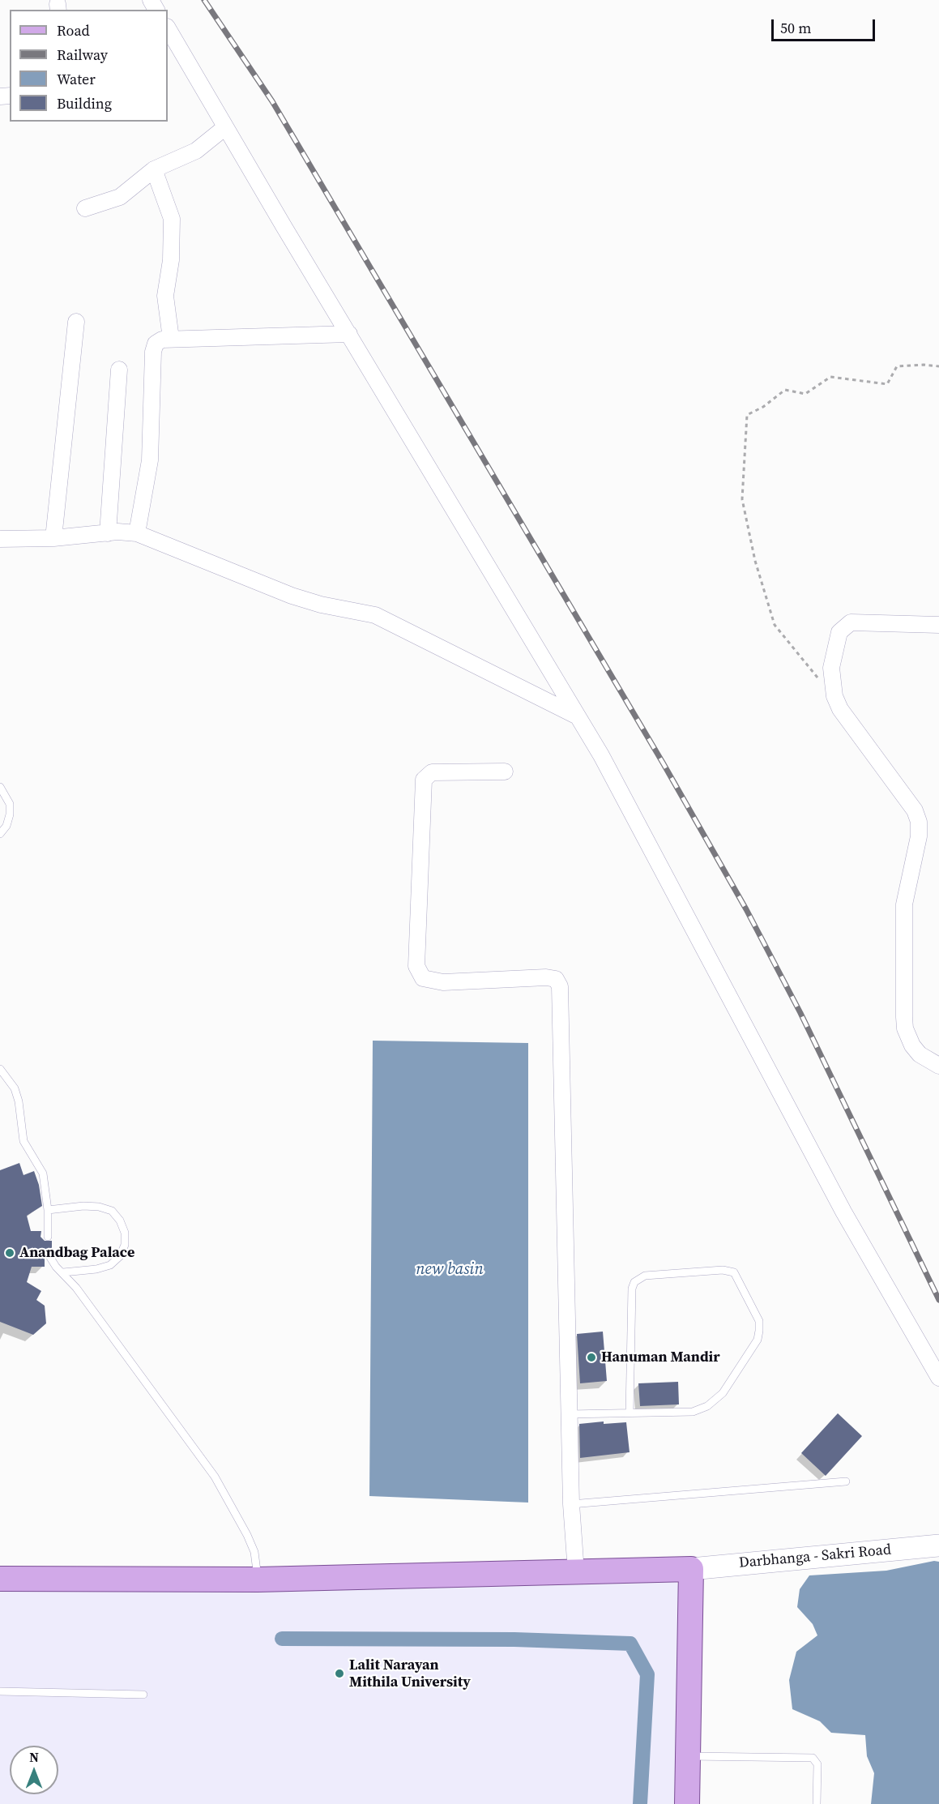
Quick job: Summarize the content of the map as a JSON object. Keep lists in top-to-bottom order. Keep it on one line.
{"streets":{"main road":["Darbhanga - Sakri Road"]},"water":["new basin"],"places":["Anandbag Palace","Hanuman Mandir","Lalit Narayan Mithila University"],"legend":["Road","Railway","Water","Building"],"scale_bar":"50 m","north":"top"}
